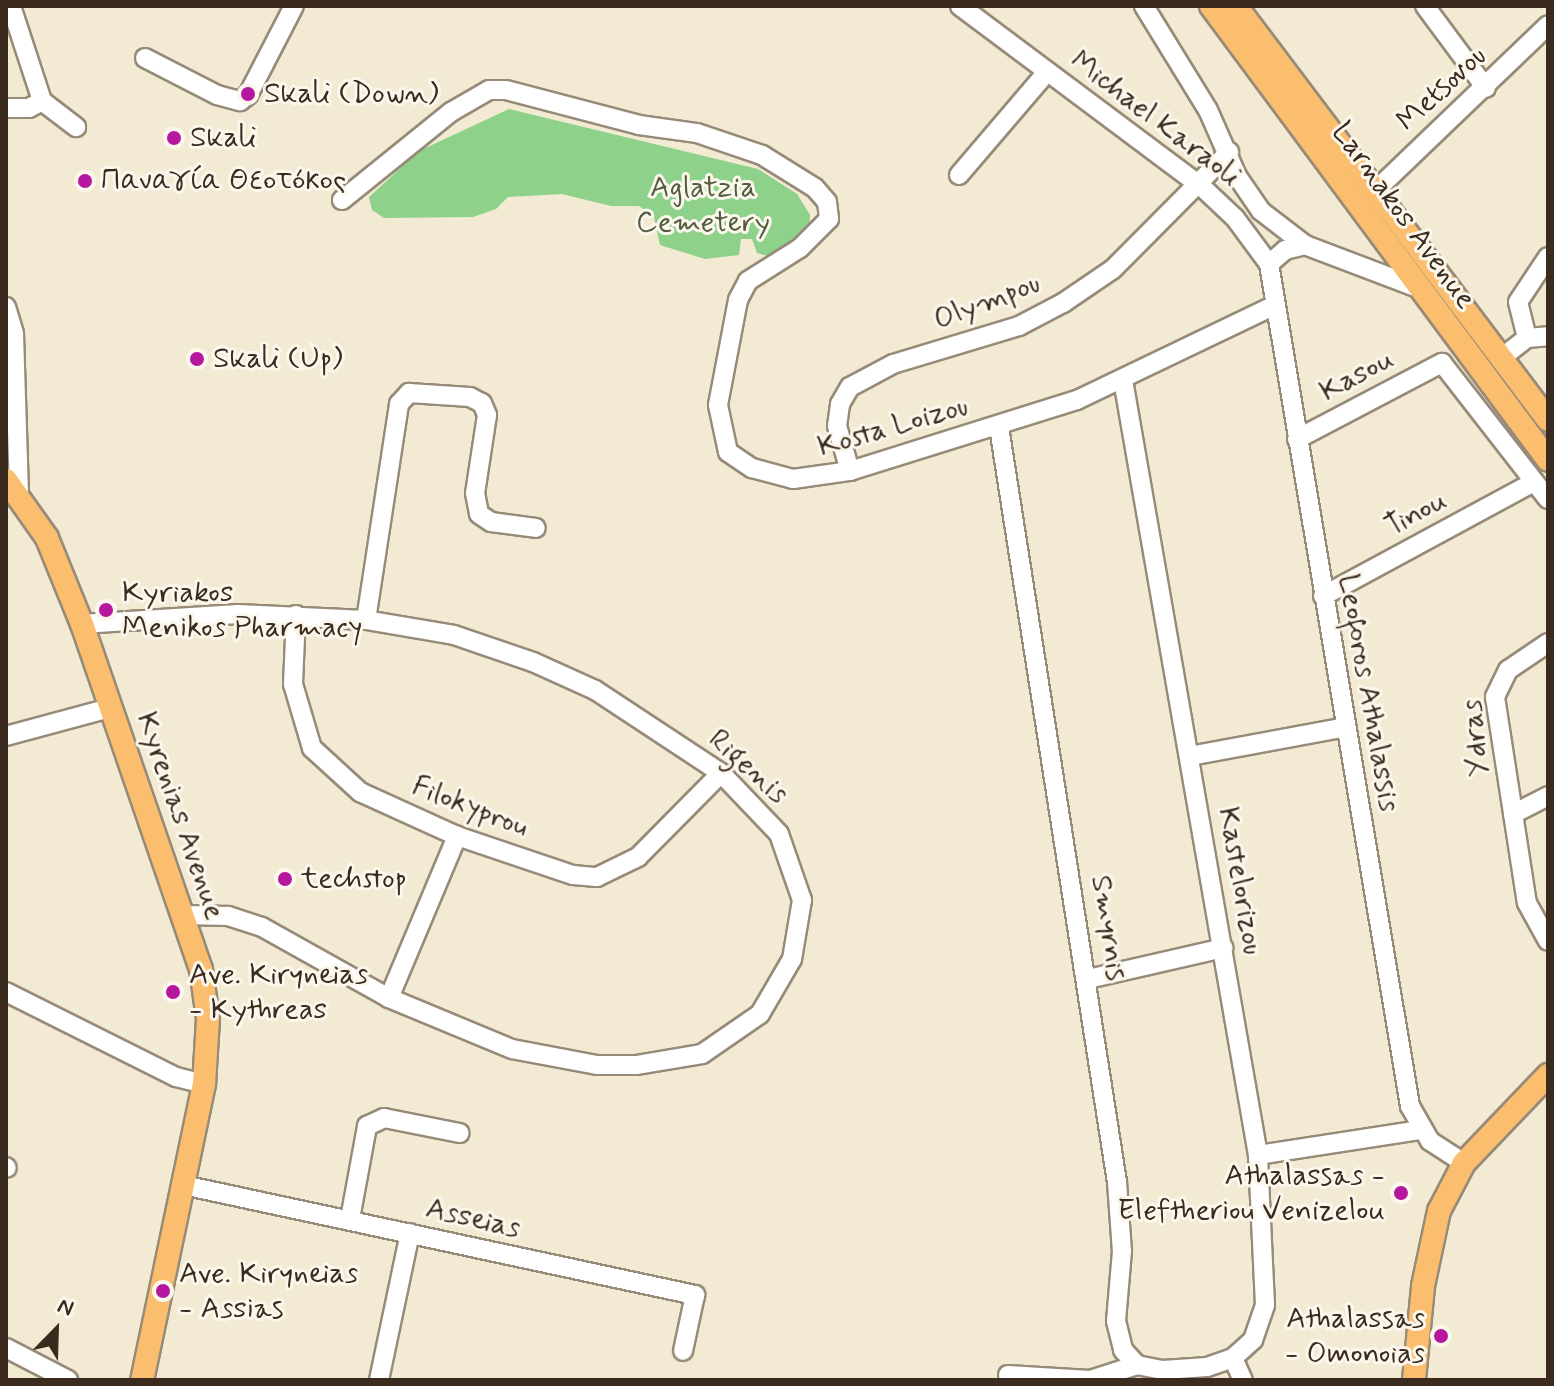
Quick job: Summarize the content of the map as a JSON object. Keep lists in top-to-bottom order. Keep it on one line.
{"streets":{"main road":["Larnakos Avenue","Kyrenias Avenue"],"street":["Metsovou","Michael Karaoli","Olympou","Kasou","Kosta Loizou","Tinou","Leoforos Athalassis","Ydras","Rigenis","Filokyprou","Kastelorizou","Smyrnis","Asseias"]},"crossings":[["Metsovou","Larnakos Avenue"],["Michael Karaoli","Larnakos Avenue"],["Michael Karaoli","Olympou"],["Michael Karaoli","Leoforos Athalassis"],["Olympou","Kosta Loizou"],["Kasou","Tinou"],["Kasou","Leoforos Athalassis"],["Kosta Loizou","Leoforos Athalassis"],["Kosta Loizou","Kastelorizou"],["Kosta Loizou","Smyrnis"],["Tinou","Leoforos Athalassis"],["Rigenis","Filokyprou"],["Rigenis","Kyrenias Avenue"],["Kyrenias Avenue","Asseias"]],"parks":["Aglatzia Cemetery"],"places":["Skali (Down)","Skali","Παναγία Θεοτόκος","Skali (Up)","Kyriakos Menikos Pharmacy","techstop","Ave. Kiryneias - Kythreas","Athalassas - Eleftheriou Venizelou","Ave. Kiryneias - Assias","Athalassas - Omonoias"],"north":"top right"}
